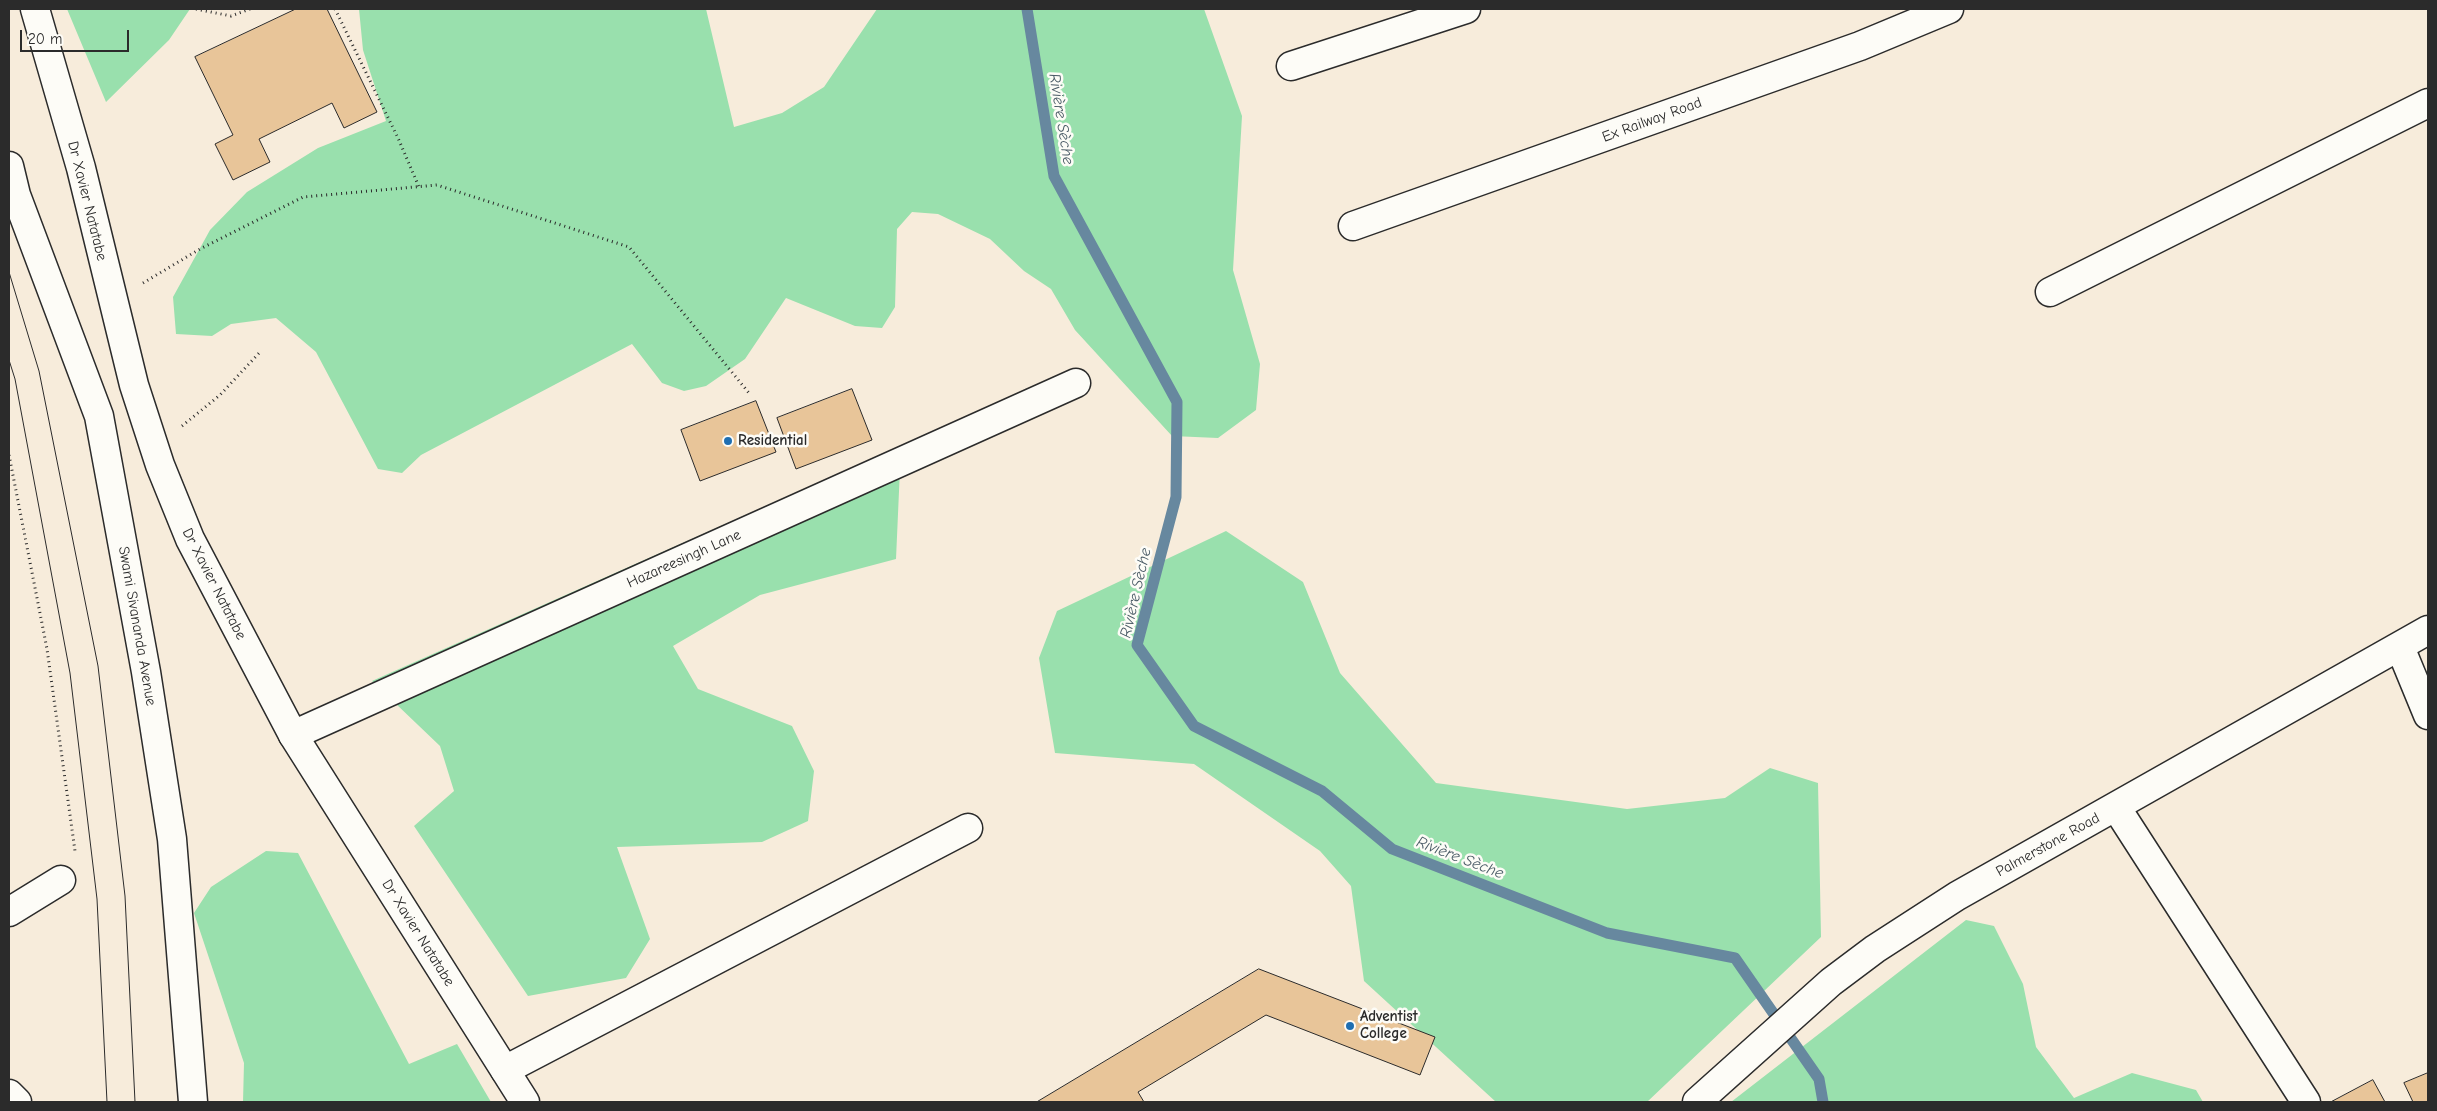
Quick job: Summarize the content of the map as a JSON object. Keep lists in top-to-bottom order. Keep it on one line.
{"streets":{"street":["Ex Railway Road","Dr Xavier Natatabe","Hazareesingh Lane","Swami Sivananda Avenue","Palmerstone Road"]},"crossings":[["Dr Xavier Natatabe","Hazareesingh Lane"]],"water":["Rivière Sèche"],"places":["Residential","Adventist College"],"scale_bar":"20 m"}
